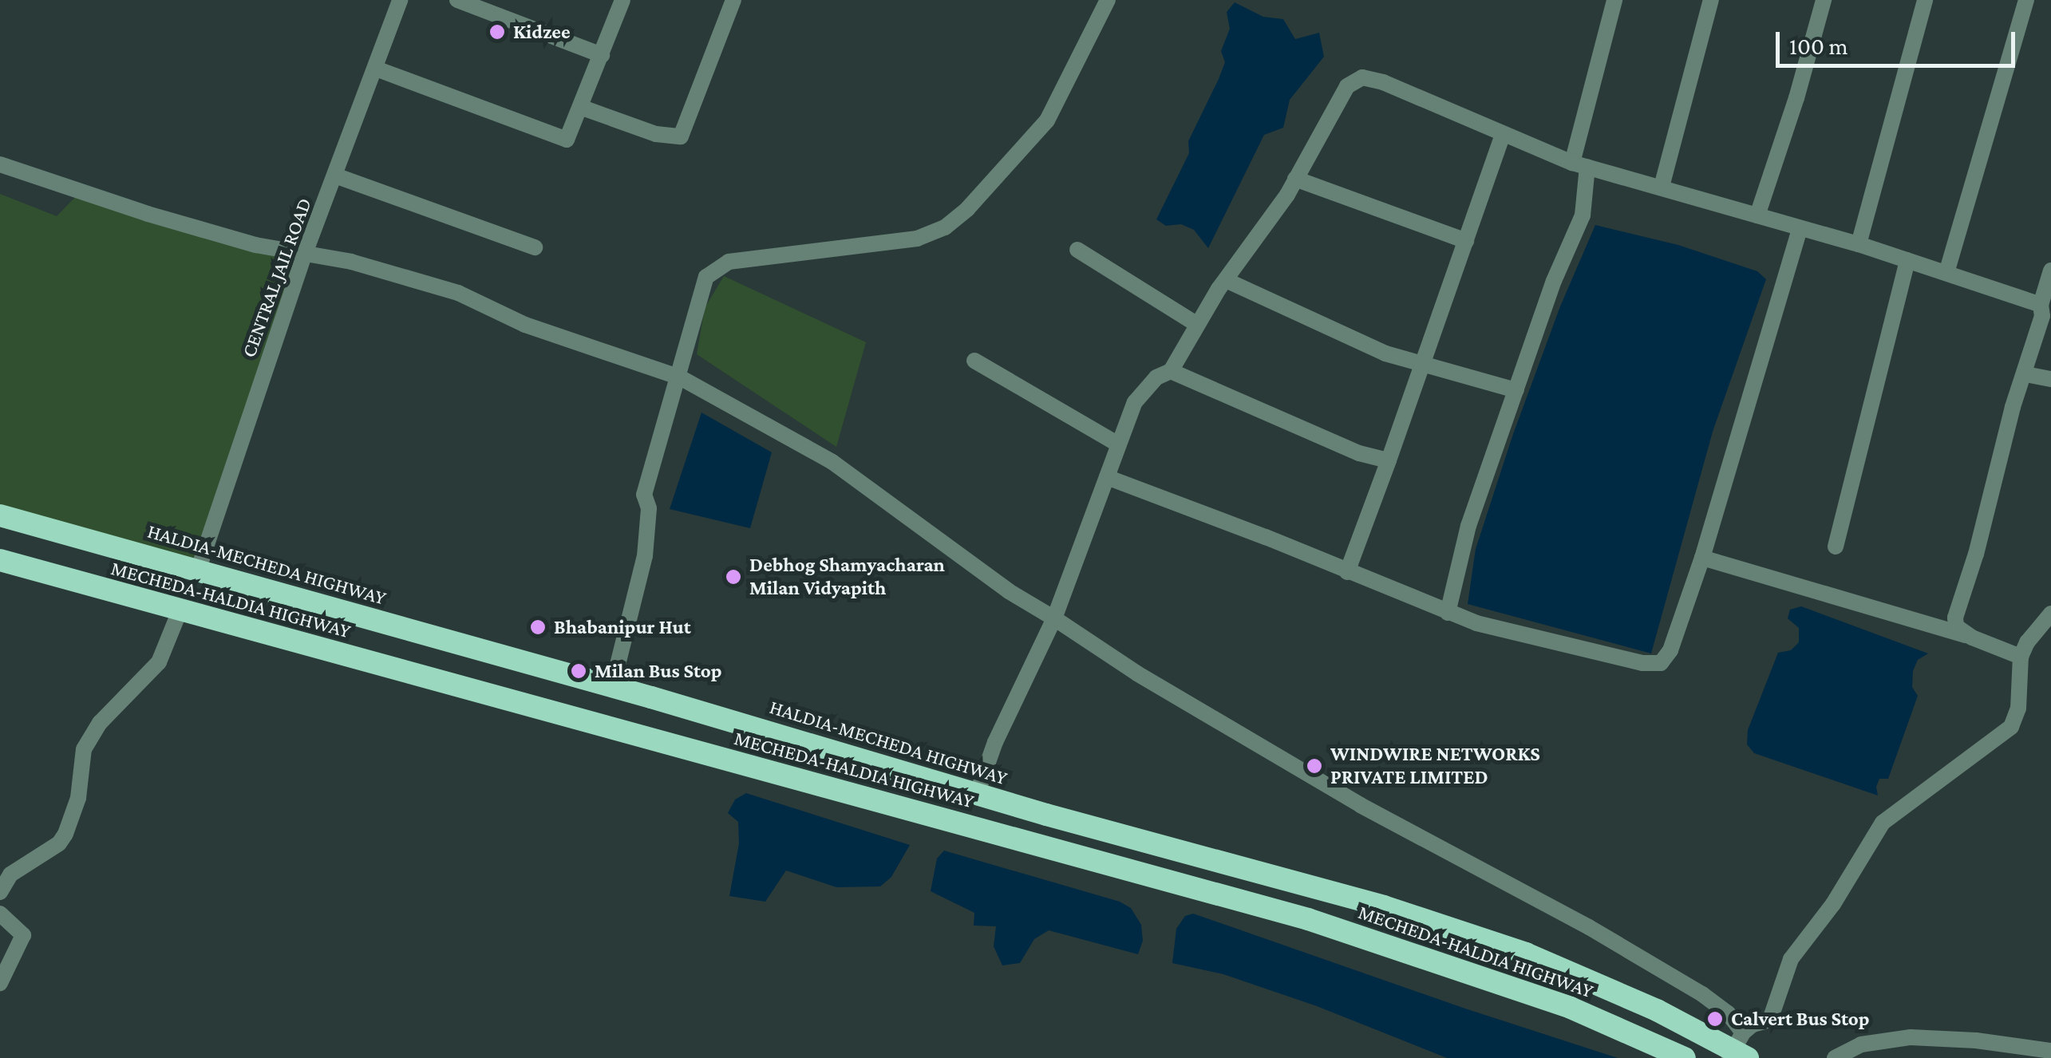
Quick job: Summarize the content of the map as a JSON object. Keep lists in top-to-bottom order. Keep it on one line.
{"streets":{"highway":["HALDIA-MECHEDA HIGHWAY","MECHEDA-HALDIA HIGHWAY"],"street":["CENTRAL JAIL ROAD"]},"crossings":[["CENTRAL JAIL ROAD","HALDIA-MECHEDA HIGHWAY"]],"places":["Kidzee","Debhog Shamyacharan Milan Vidyapith","Bhabanipur Hut","Milan Bus Stop","WINDWIRE NETWORKS PRIVATE LIMITED","Calvert Bus Stop"],"scale_bar":"100 m"}
